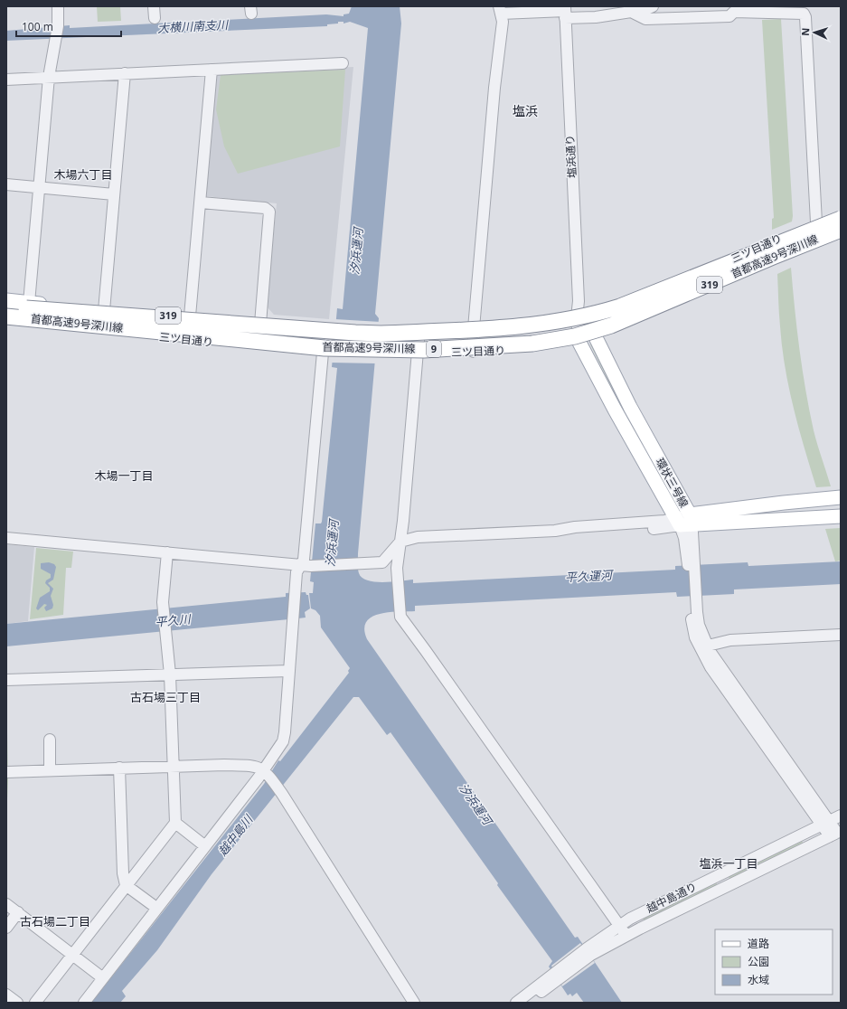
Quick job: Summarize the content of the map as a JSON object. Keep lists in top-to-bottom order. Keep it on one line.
{"streets":{"highway":["首都高速9号深川線","9"],"main road":["三ツ目通り","319","環状三号線"],"street":["塩浜通り","越中島通り"]},"crossings":[["塩浜通り","三ツ目通り"],["塩浜通り","環状三号線"],["三ツ目通り","首都高速9号深川線"],["三ツ目通り","環状三号線"]],"districts":["塩浜","木場六丁目","木場一丁目","古石場三丁目","塩浜一丁目","古石場二丁目"],"water":["大横川南支川","汐浜運河","平久運河","平久川","越中島川"],"legend":["道路","公園","水域"],"scale_bar":"100 m","north":"left"}
